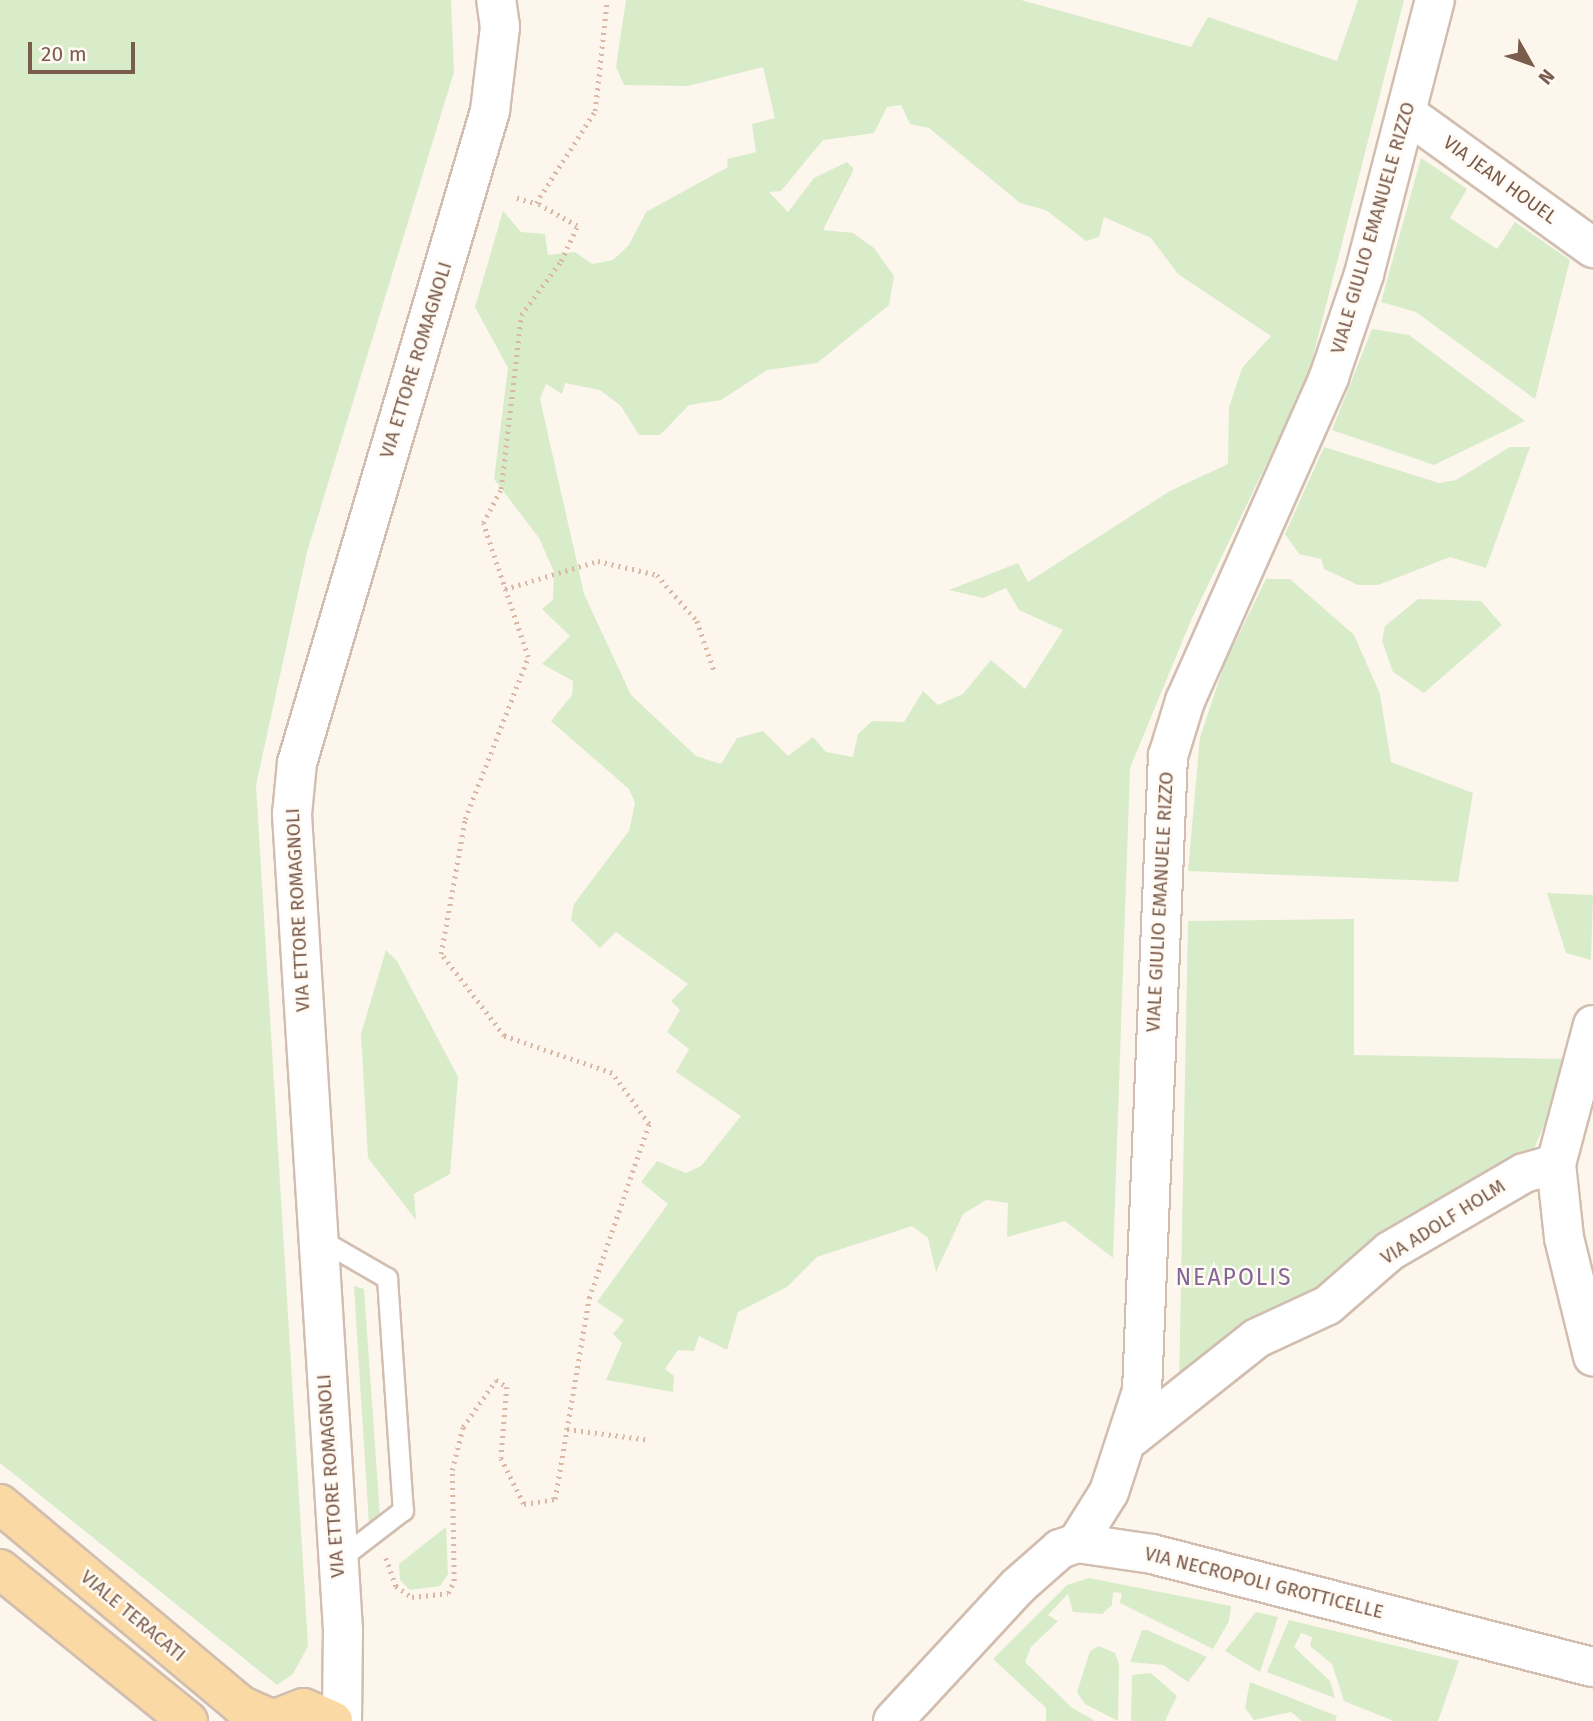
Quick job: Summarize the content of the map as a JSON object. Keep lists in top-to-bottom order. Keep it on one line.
{"streets":{"main road":["VIALE TERACATI"],"street":["VIA JEAN HOUEL","VIALE GIULIO EMANUELE RIZZO","VIA ETTORE ROMAGNOLI","VIA ADOLF HOLM","VIA NECROPOLI GROTTICELLE"]},"crossings":[["VIA JEAN HOUEL","VIALE GIULIO EMANUELE RIZZO"],["VIALE GIULIO EMANUELE RIZZO","VIA ADOLF HOLM"],["VIALE GIULIO EMANUELE RIZZO","VIA NECROPOLI GROTTICELLE"]],"districts":["NEAPOLIS"],"scale_bar":"20 m","north":"bottom right"}
